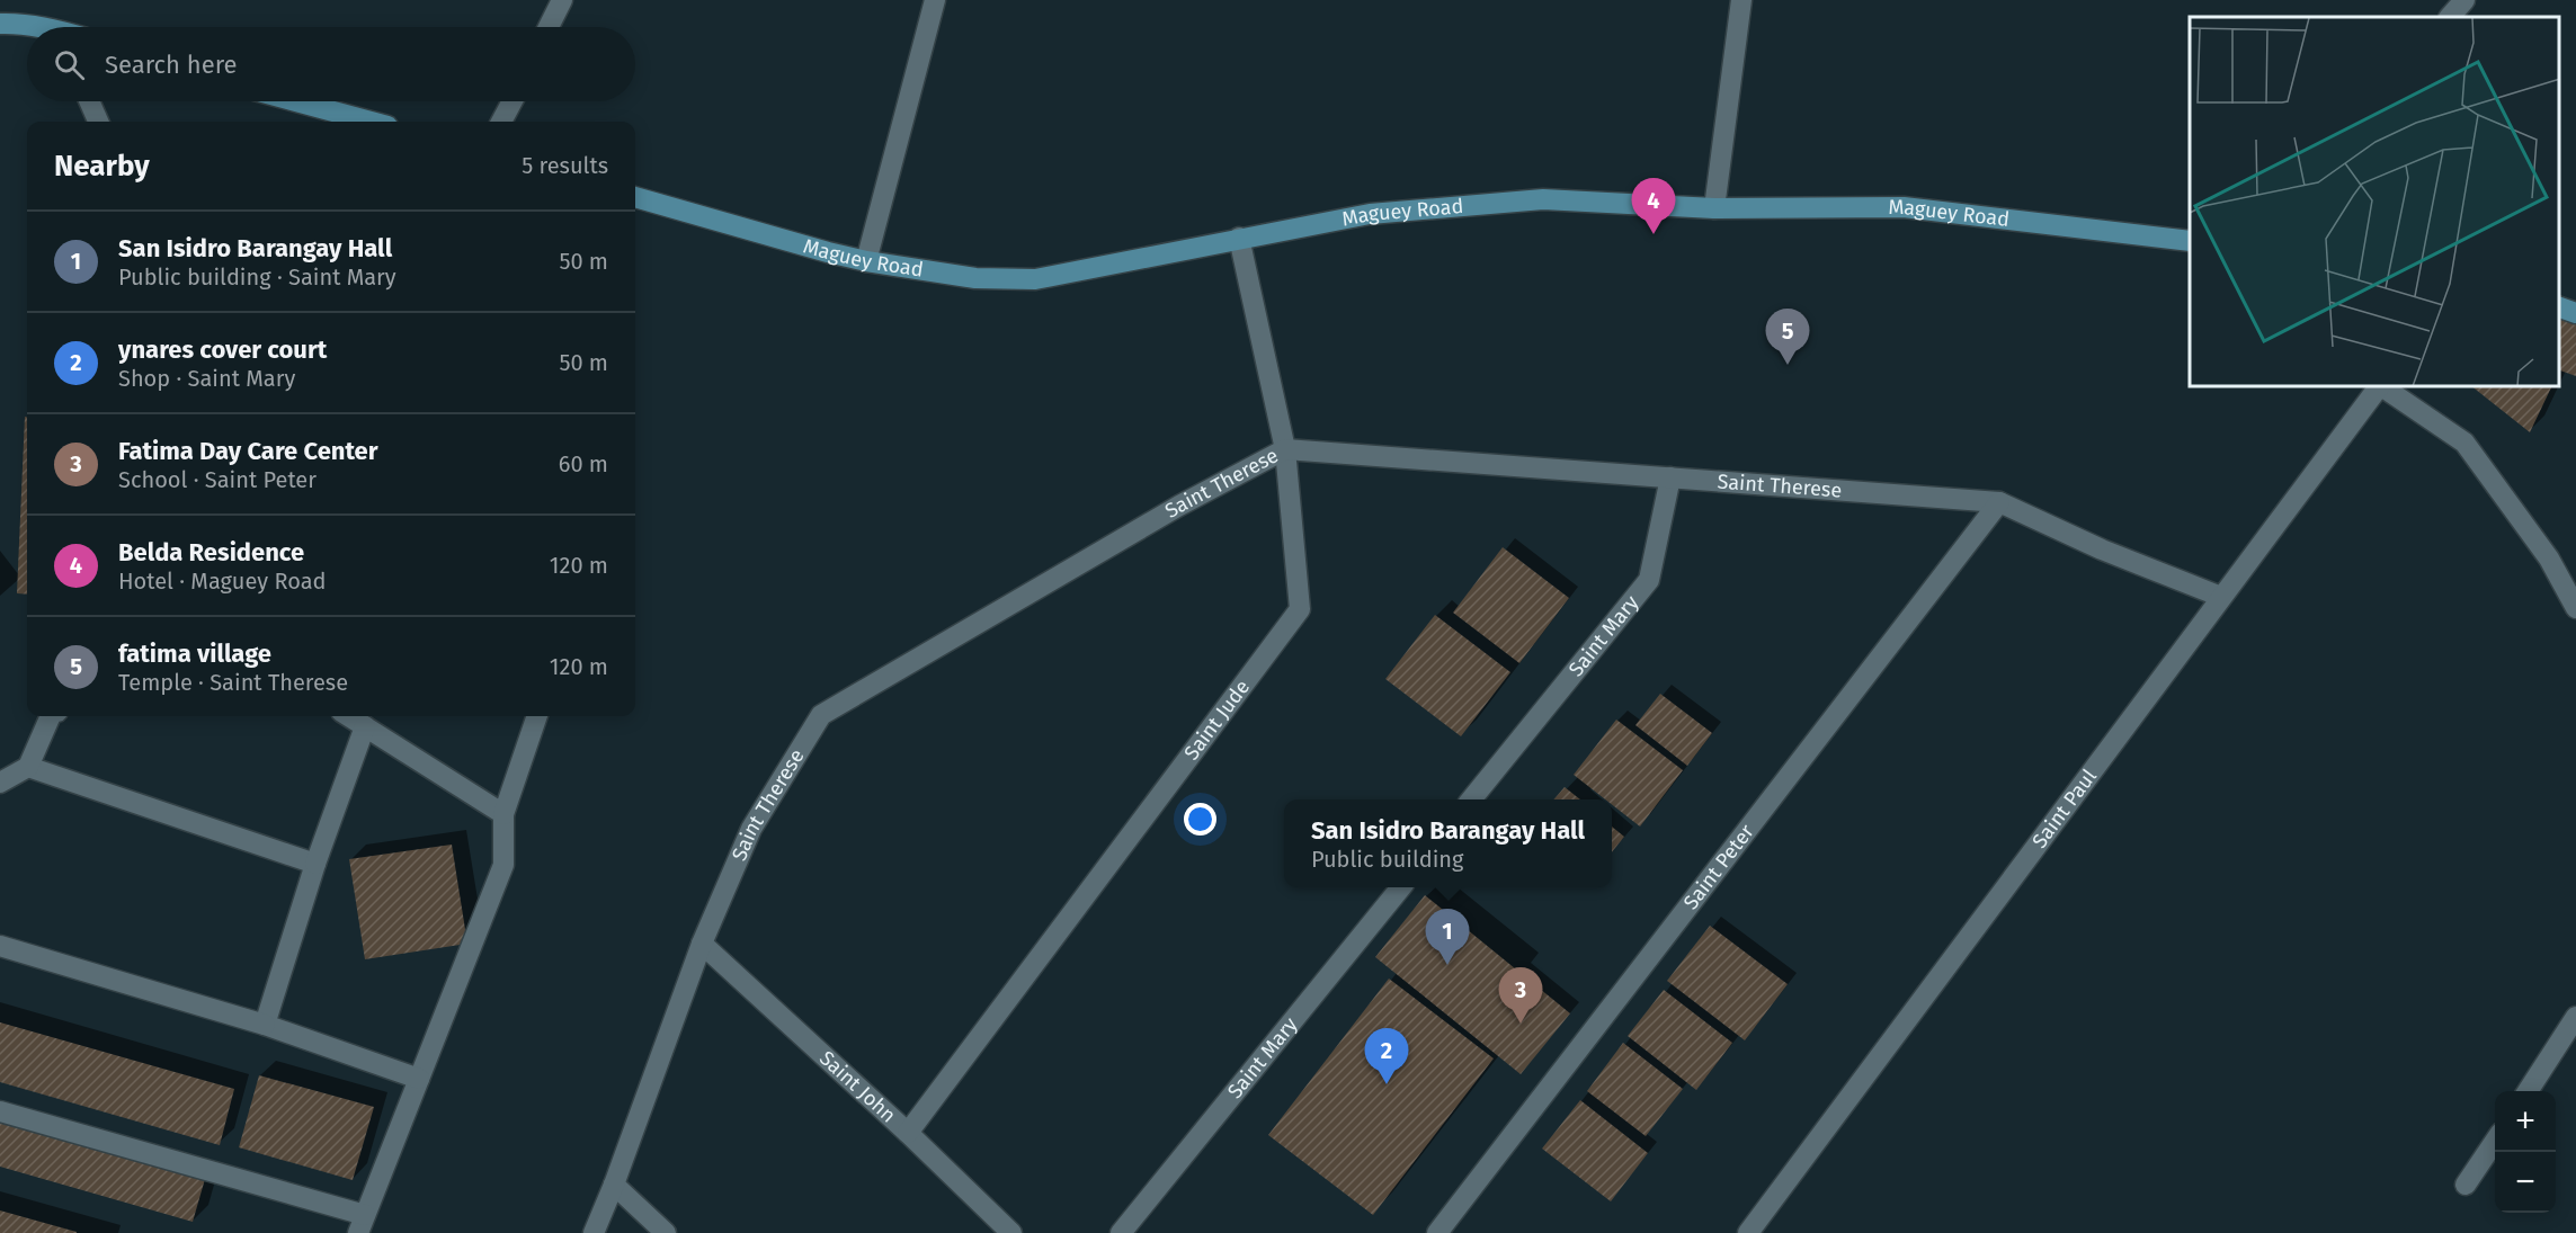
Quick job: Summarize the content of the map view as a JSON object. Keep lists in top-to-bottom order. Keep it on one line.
{"streets":{"street":["Maguey Road","Saint Therese","Saint Mary","Saint Jude","Saint Paul","Saint Peter","Saint John"]},"crossings":[["Maguey Road","Saint Jude"],["Saint Therese","Saint Mary"],["Saint Therese","Saint Jude"],["Saint Therese","Saint Paul"],["Saint Therese","Saint Peter"],["Saint Therese","Saint John"],["Saint Jude","Saint John"]],"page":{"search":"Search here","heading":["Nearby","5 results"],"pins":["4","5","1","3","2"],"list":[{"mark":"1","name":"San Isidro Barangay Hall","note":"Public building · Saint Mary","value":"50 m"},{"mark":"2","name":"ynares cover court","note":"Shop · Saint Mary","value":"50 m"},{"mark":"3","name":"Fatima Day Care Center","note":"School · Saint Peter","value":"60 m"},{"mark":"4","name":"Belda Residence","note":"Hotel · Maguey Road","value":"120 m"},{"mark":"5","name":"fatima village","note":"Temple · Saint Therese","value":"120 m"}],"popup":["San Isidro Barangay Hall","Public building"],"map_buttons":["+","−"]}}
